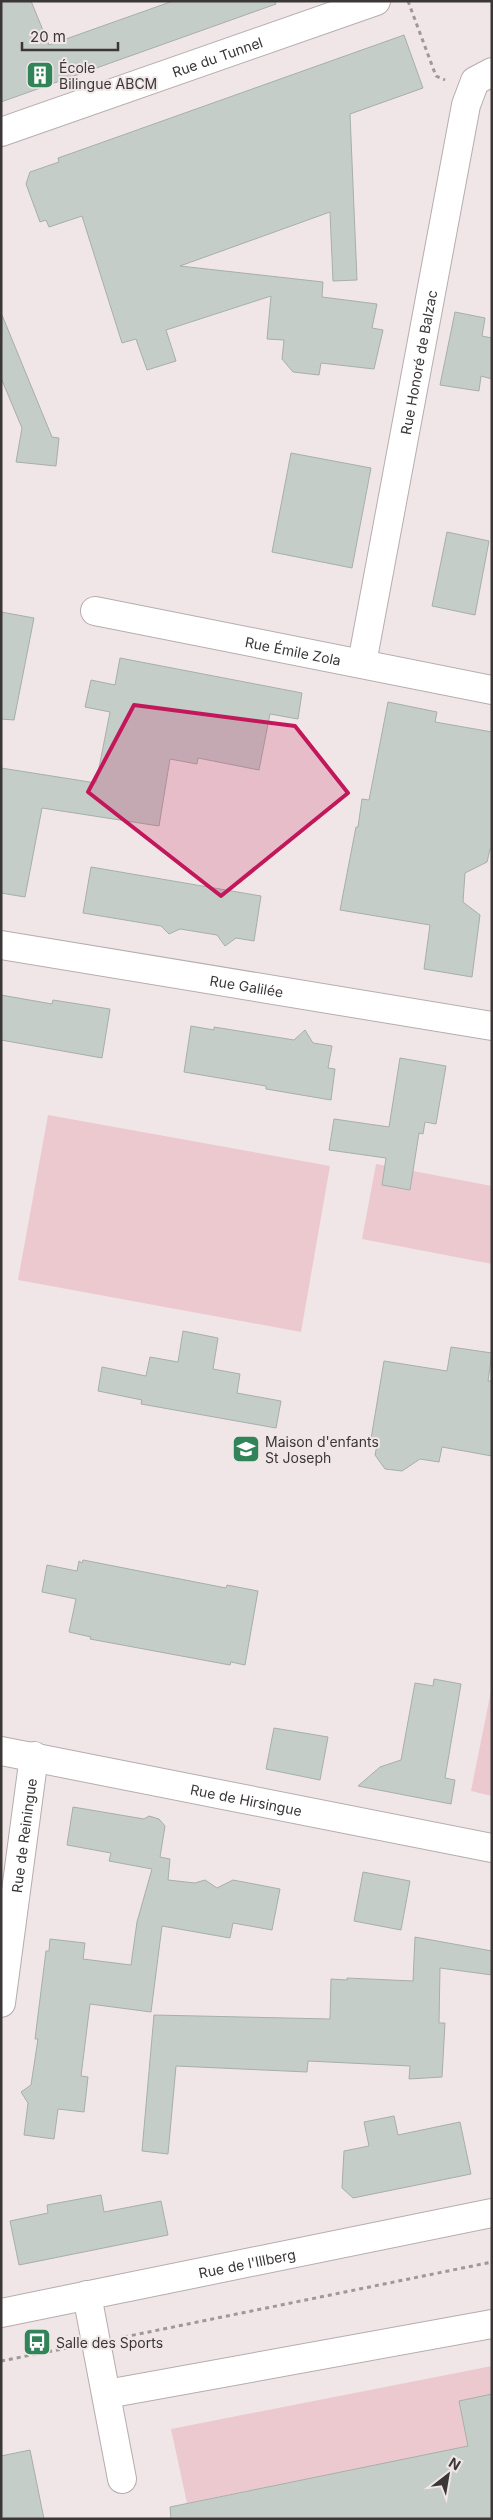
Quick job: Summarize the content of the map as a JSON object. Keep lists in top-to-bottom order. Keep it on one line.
{"streets":{"street":["Rue du Tunnel","Rue Honoré de Balzac","Rue Émile Zola","Rue Galilée","Rue de Hirsingue","Rue de Reiningue","Rue de l'Illberg"]},"crossings":[["Rue Honoré de Balzac","Rue Émile Zola"],["Rue de Hirsingue","Rue de Reiningue"]],"places":{"building":["École Bilingue ABCM"],"school or university":["Maison d'enfants St Joseph"],"bus stop":["Salle des Sports"]},"scale_bar":"20 m","north":"top right"}
